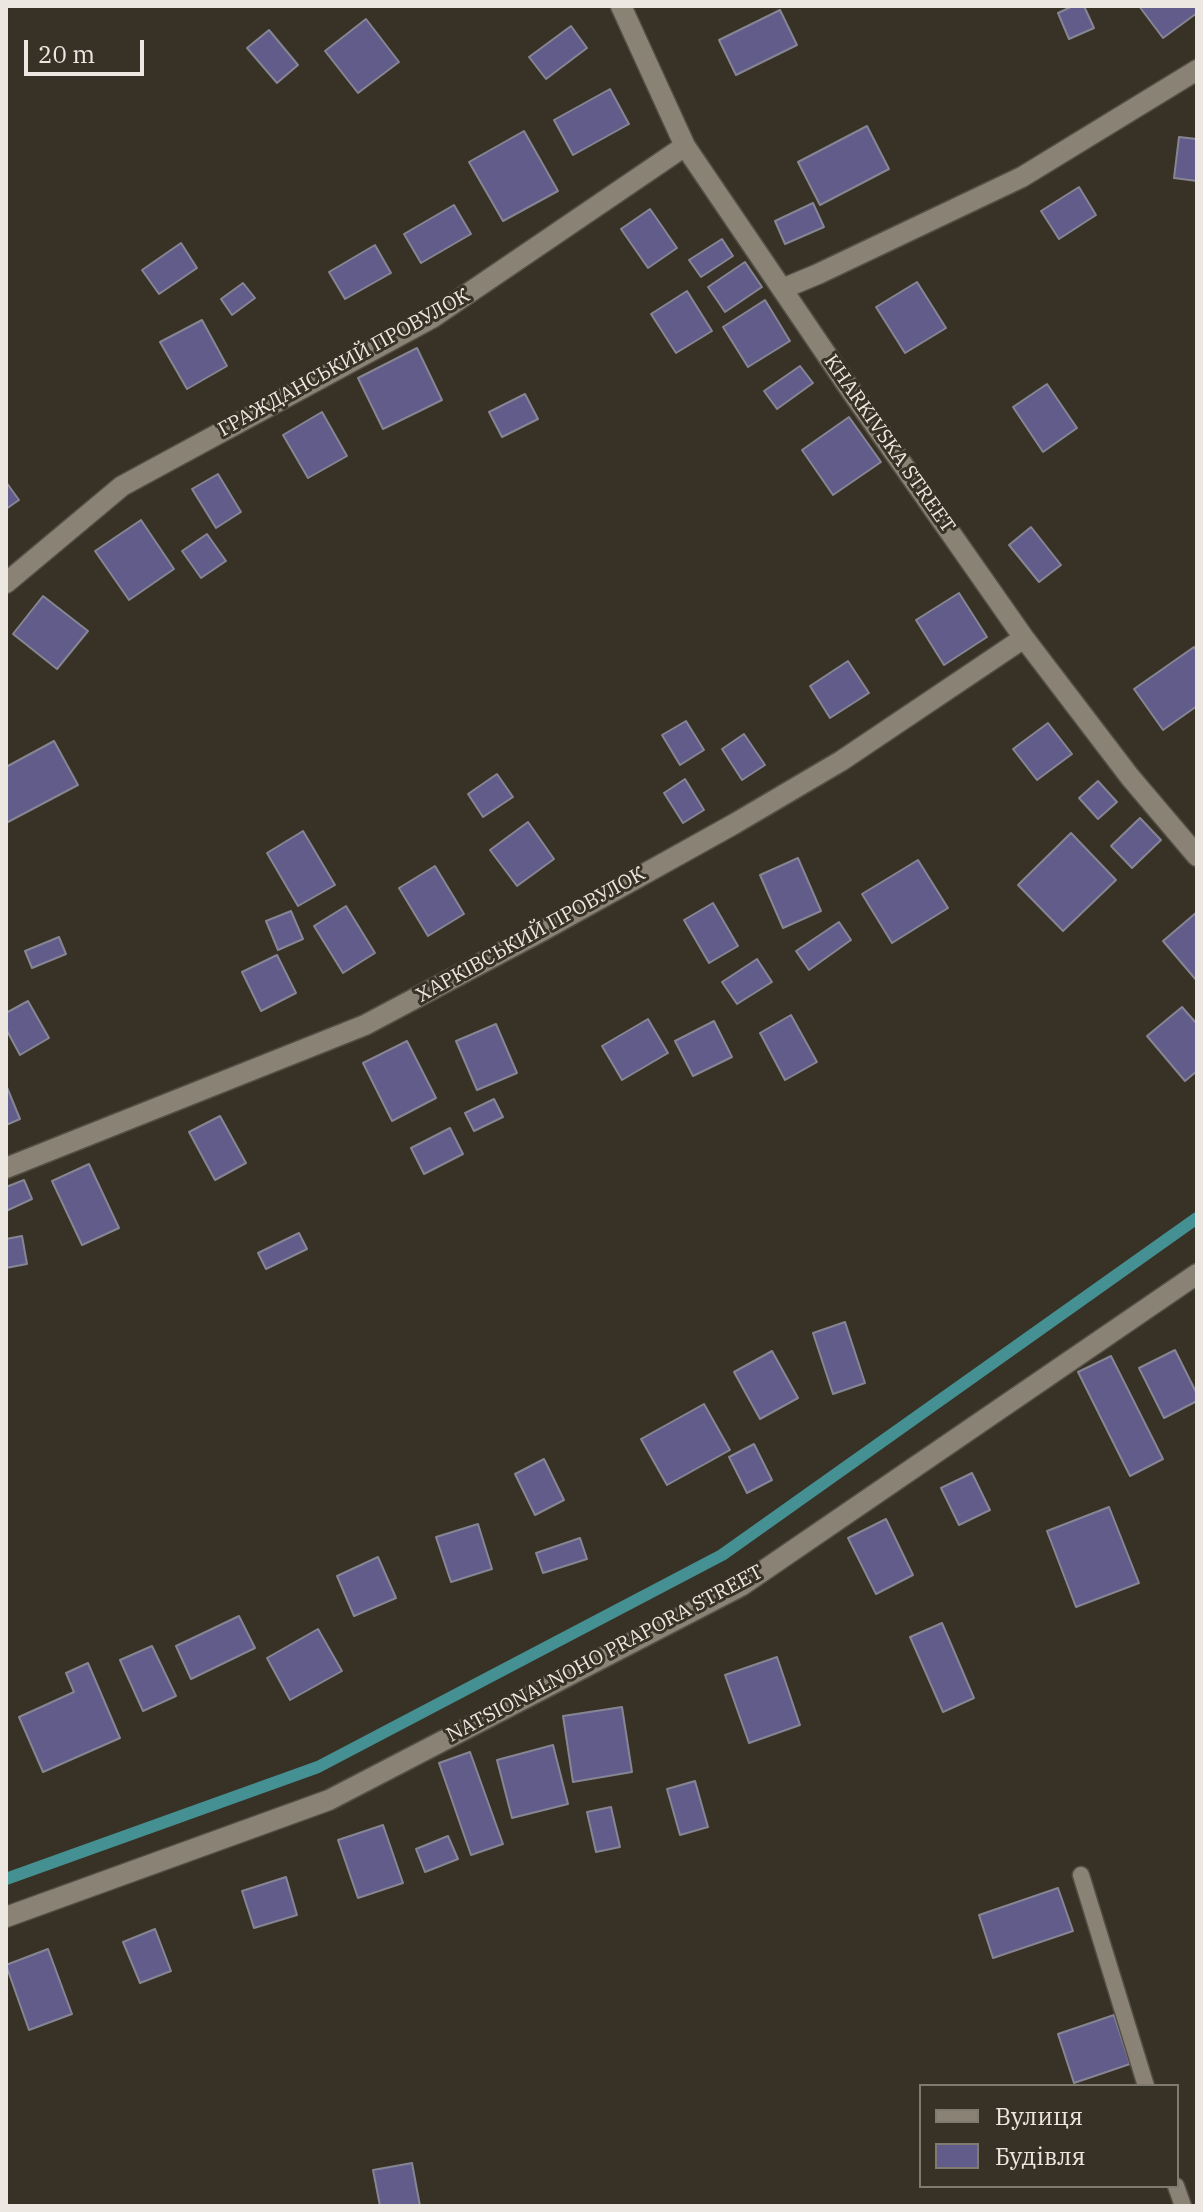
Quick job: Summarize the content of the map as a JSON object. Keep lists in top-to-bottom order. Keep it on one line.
{"streets":{"street":["ГРАЖДАНСЬКИЙ ПРОВУЛОК","KHARKIVSKA STREET","ХАРКІВСЬКИЙ ПРОВУЛОК","NATSIONALNOHO PRAPORA STREET"]},"crossings":[["ГРАЖДАНСЬКИЙ ПРОВУЛОК","KHARKIVSKA STREET"],["KHARKIVSKA STREET","ХАРКІВСЬКИЙ ПРОВУЛОК"]],"legend":["Вулиця","Будівля"],"scale_bar":"20 m"}
